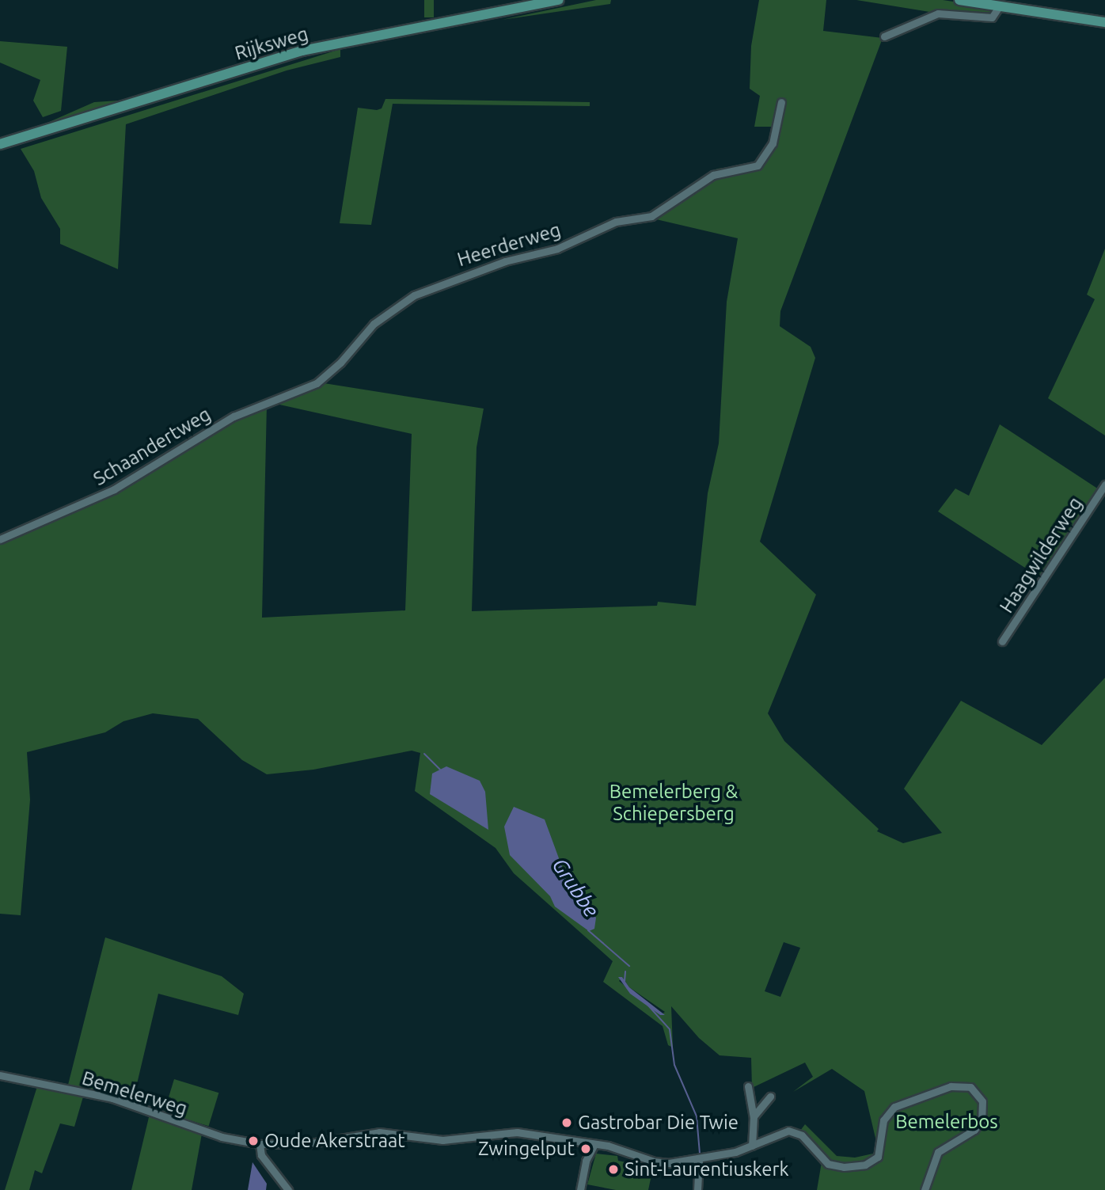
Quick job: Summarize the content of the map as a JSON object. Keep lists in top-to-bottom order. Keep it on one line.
{"streets":{"main road":["Rijksweg"],"street":["Heerderweg","Schaandertweg","Haagwilderweg","Bemelerweg"]},"crossings":[["Heerderweg","Schaandertweg"]],"water":["Grubbe"],"parks":["Bemelerberg & Schiepersberg","Bemelerbos"],"places":["Gastrobar Die Twie","Oude Akerstraat","Zwingelput","Sint-Laurentiuskerk"]}
